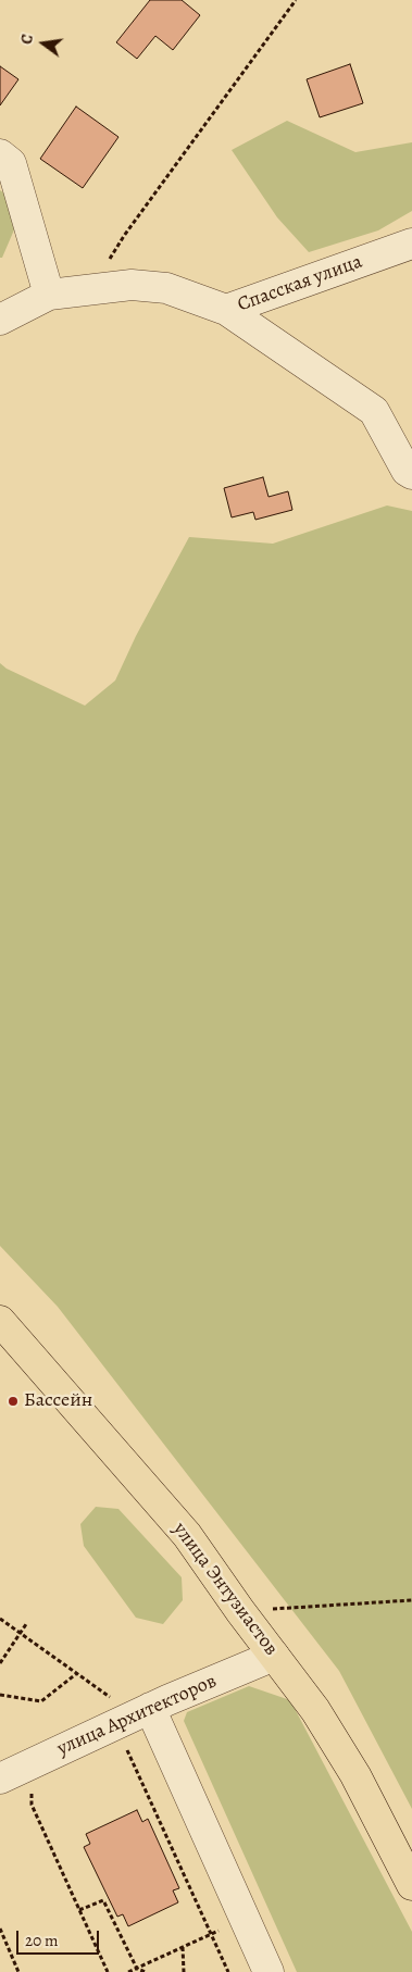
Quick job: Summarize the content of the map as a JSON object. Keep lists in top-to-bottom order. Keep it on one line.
{"streets":{"main road":["улица Энтузиастов"],"street":["Спасская улица","улица Архитекторов"]},"crossings":[["улица Энтузиастов","улица Архитекторов"]],"places":["Бассейн"],"scale_bar":"20 m","north":"left"}
